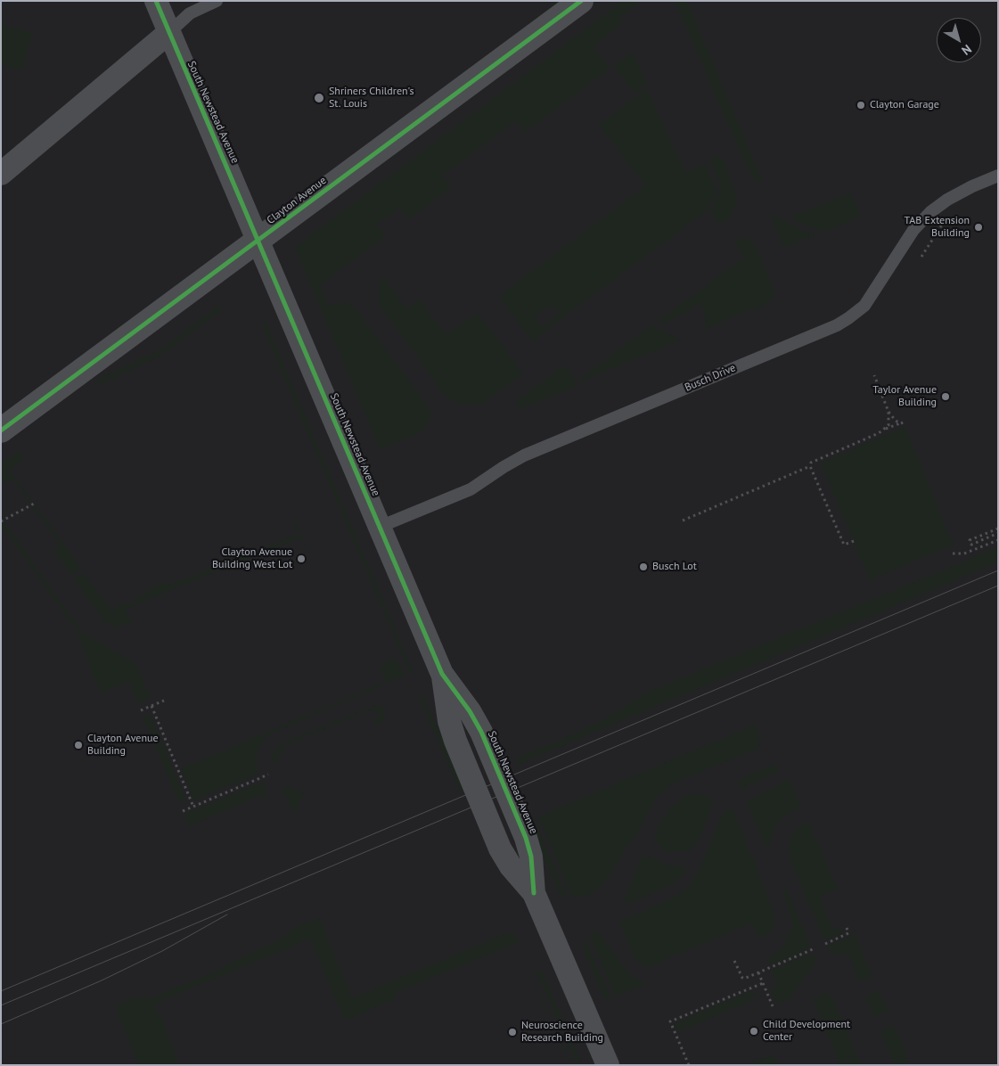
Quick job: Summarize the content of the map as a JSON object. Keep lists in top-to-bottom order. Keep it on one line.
{"streets":{"street":["South Newstead Avenue","Clayton Avenue"],"lane":["Busch Drive"]},"crossings":[["South Newstead Avenue","Clayton Avenue"],["South Newstead Avenue","Busch Drive"]],"places":["Shriners Children's St. Louis","Clayton Garage","TAB Extension Building","Taylor Avenue Building","Clayton Avenue Building West Lot","Busch Lot","Clayton Avenue Building","Child Development Center","Neuroscience Research Building"],"north":"bottom right"}
